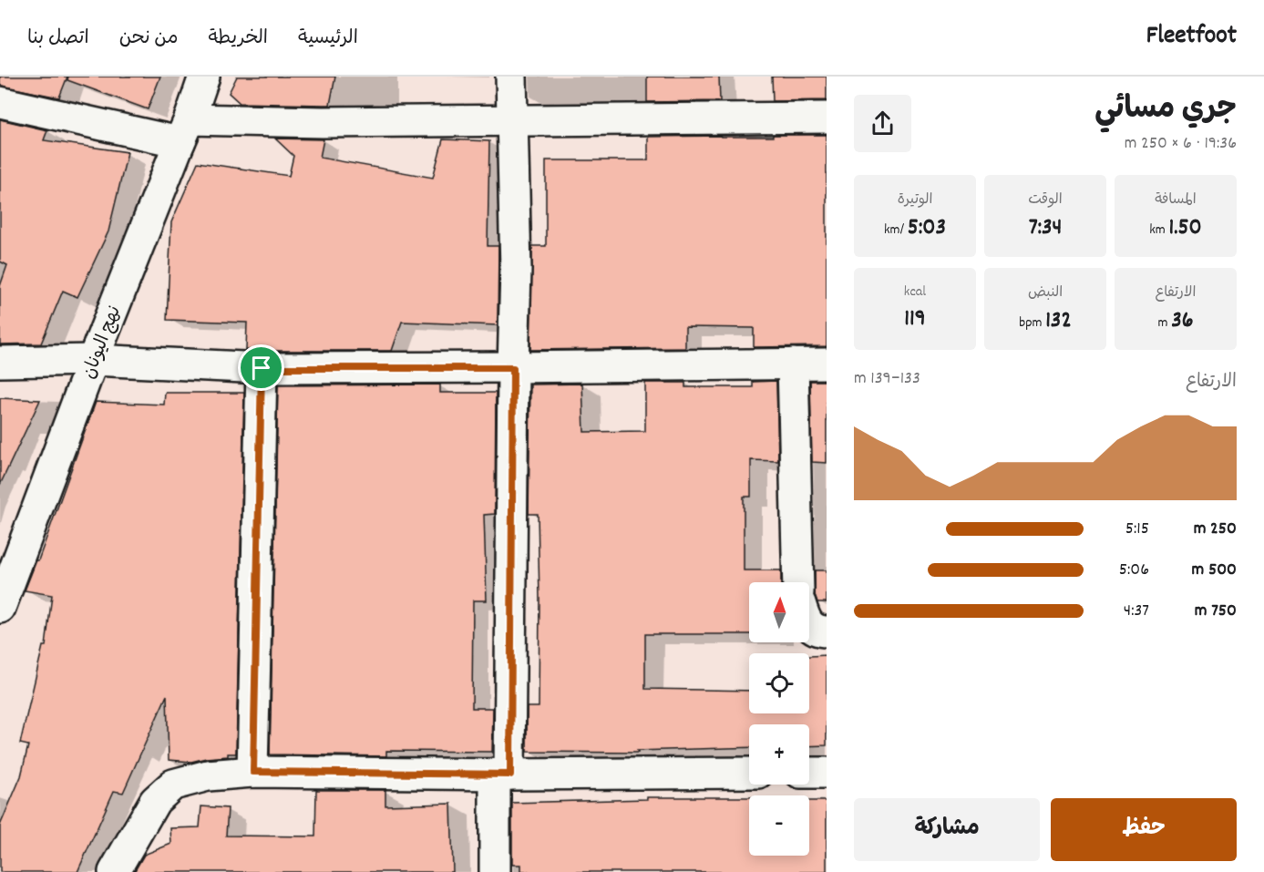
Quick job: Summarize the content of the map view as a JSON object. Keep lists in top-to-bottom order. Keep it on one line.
{"streets":{"street":["نهج اليونان"]},"north":"top","page":{"header":"Fleetfoot","nav":["الرئيسية","الخريطة","من نحن","اتصل بنا"],"heading":["جري مسائي","19:36 · 6 × 250 m"],"stats":[["المسافة","1.50 km"],["الوقت","7:34"],["الوتيرة","5:03 /km"],["الارتفاع","36 m"],["النبض","132 bpm"],["kcal","119"]],"chart":["الارتفاع","133–139 m"],"list":[{"name":"250 m","note":"5:15"},{"name":"500 m","note":"5:06"},{"name":"750 m","note":"4:37"}],"map_buttons":["+","−"],"buttons":["حفظ","مشاركة"]}}
